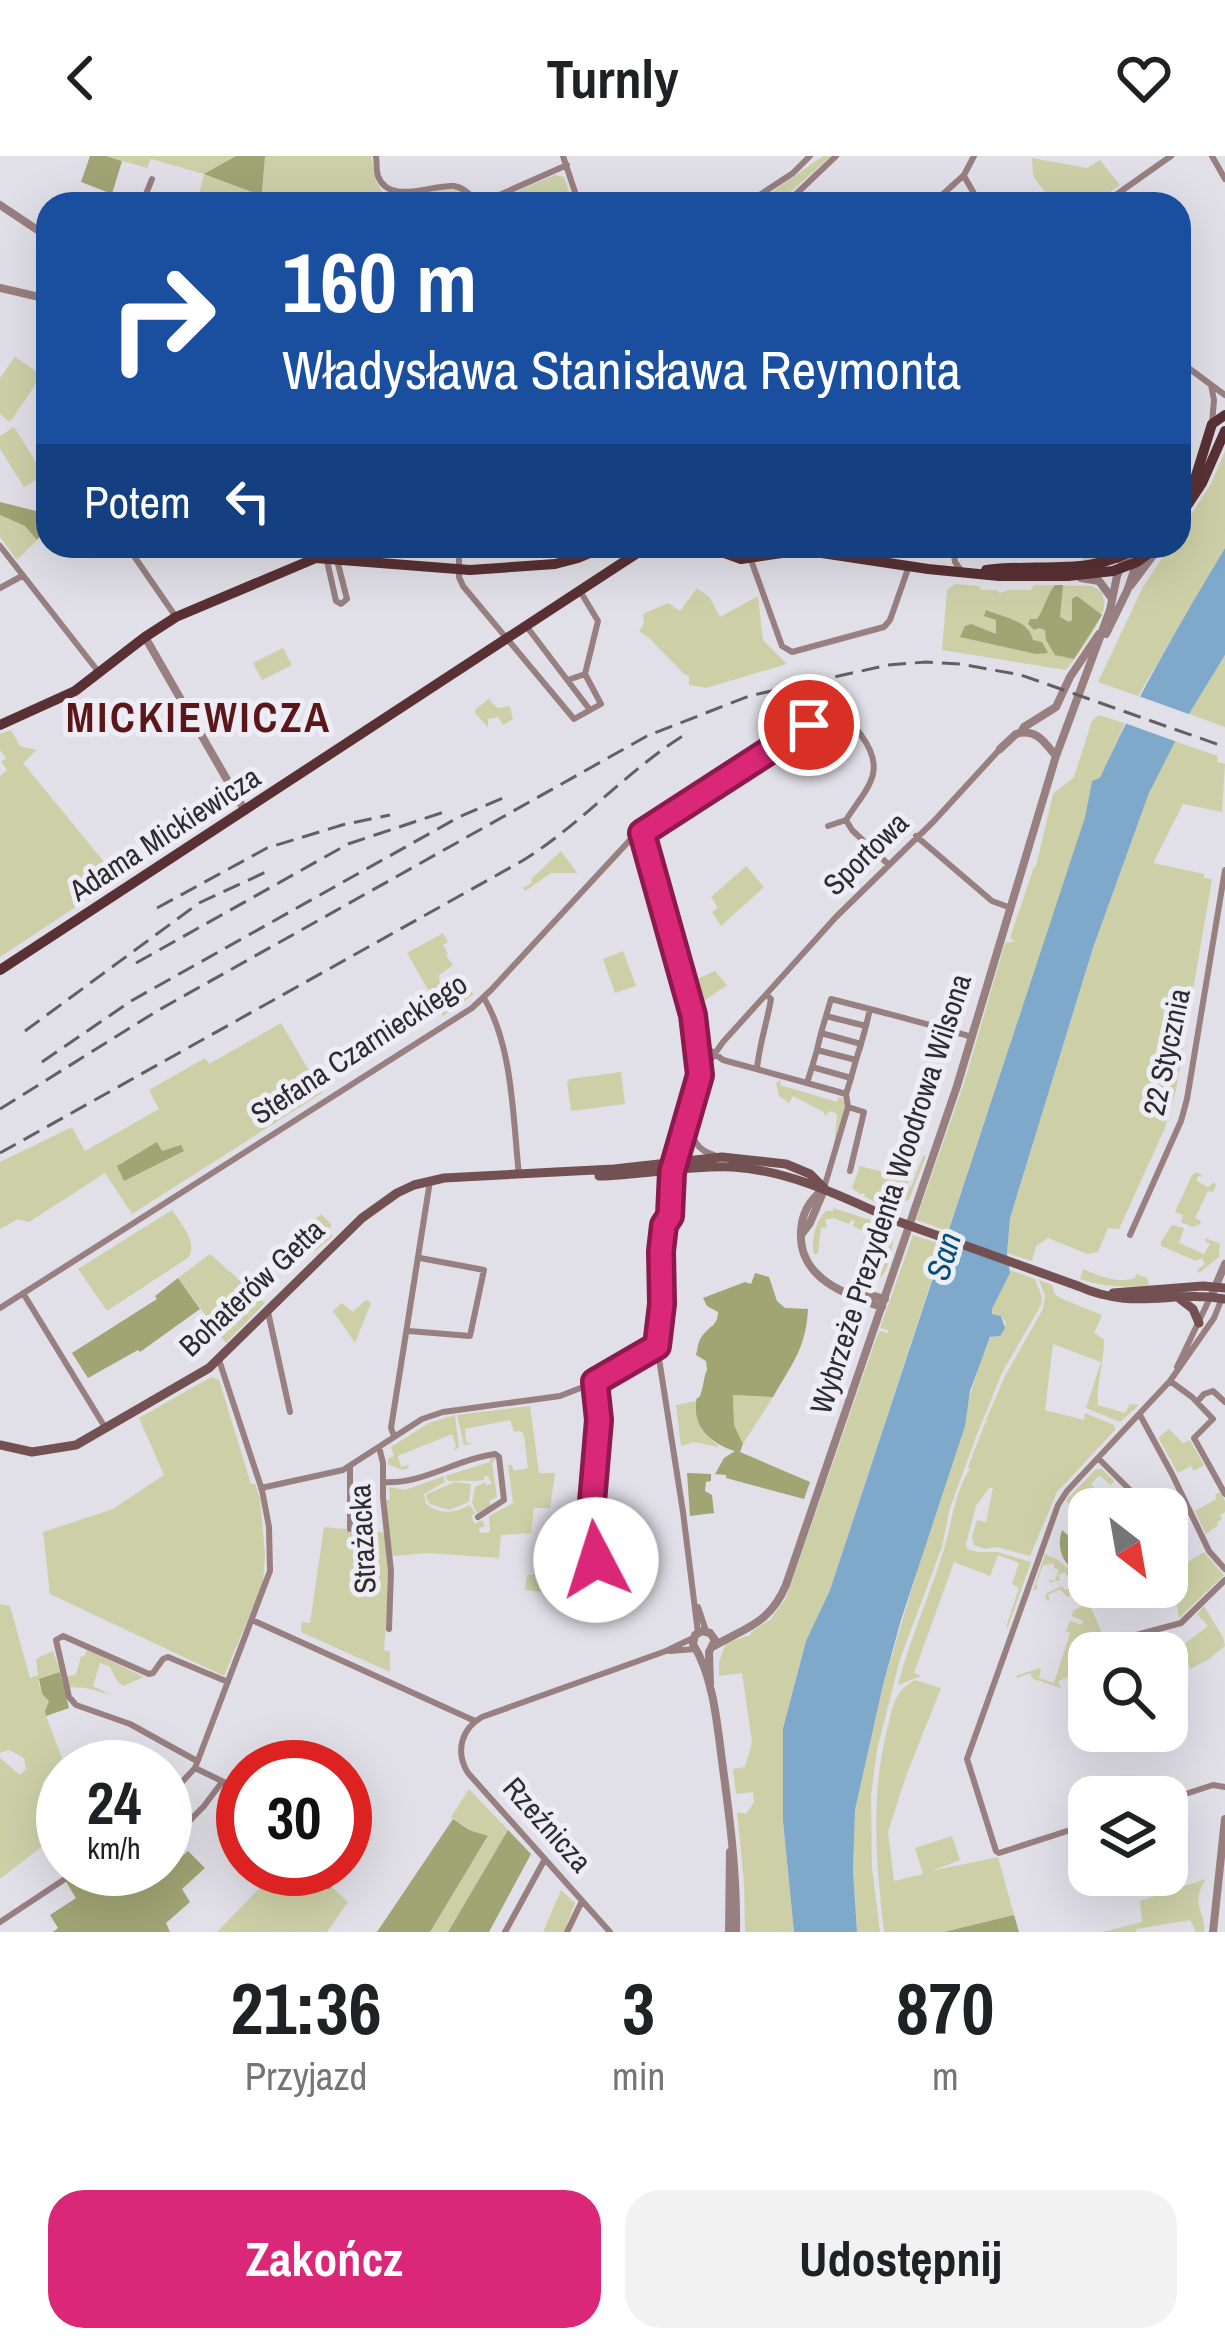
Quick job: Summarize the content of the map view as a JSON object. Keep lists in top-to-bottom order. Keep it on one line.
{"streets":{"main road":["Adama Mickiewicza","Bohaterów Getta"],"street":["Sportowa","Stefana Czarnieckiego","22 Stycznia","Wybrzeże Prezydenta Woodrowa Wilsona","Strażacka","Rzeźnicza"]},"districts":["MICKIEWICZA"],"water":["San"],"north":"bottom right","page":{"header":"Turnly","turn":["160 m","Władysława Stanisława Reymonta"],"then":"Potem","speed":"24 km/h","limit":"30","eta":["21:36","Przyjazd","3","min","870","m"],"buttons":["Zakończ","Udostępnij"]}}
